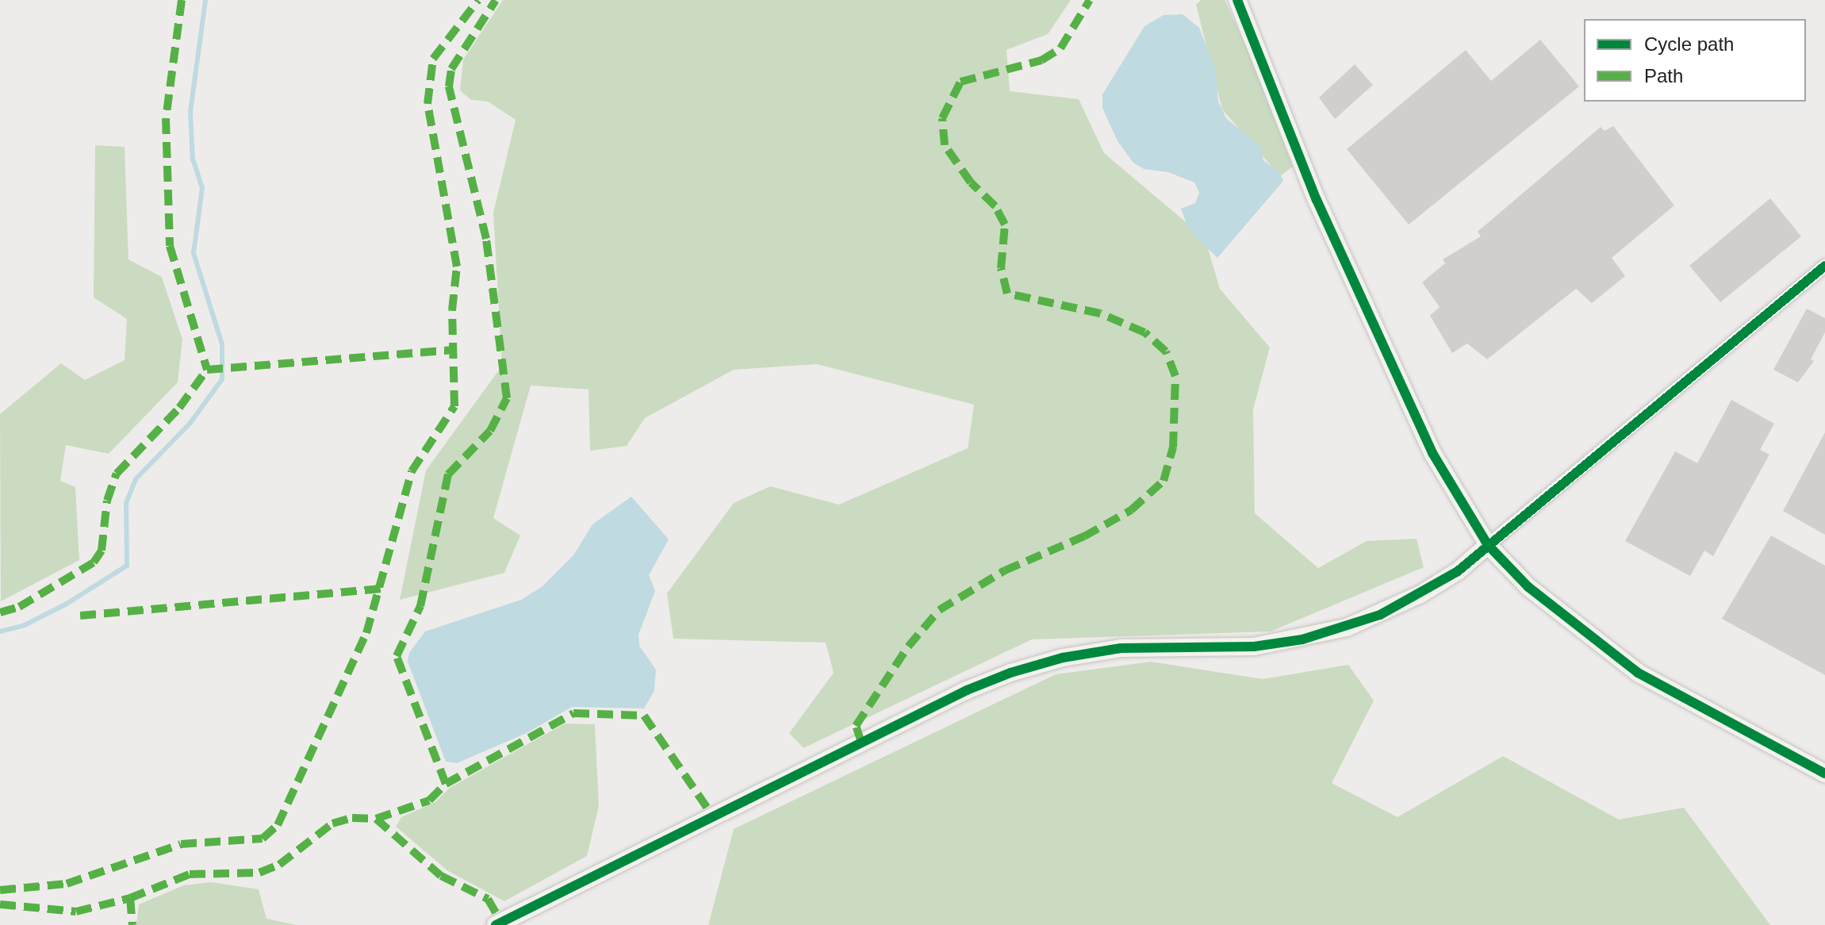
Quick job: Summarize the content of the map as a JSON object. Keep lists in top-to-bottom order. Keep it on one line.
{"legend":["Cycle path","Path"]}
